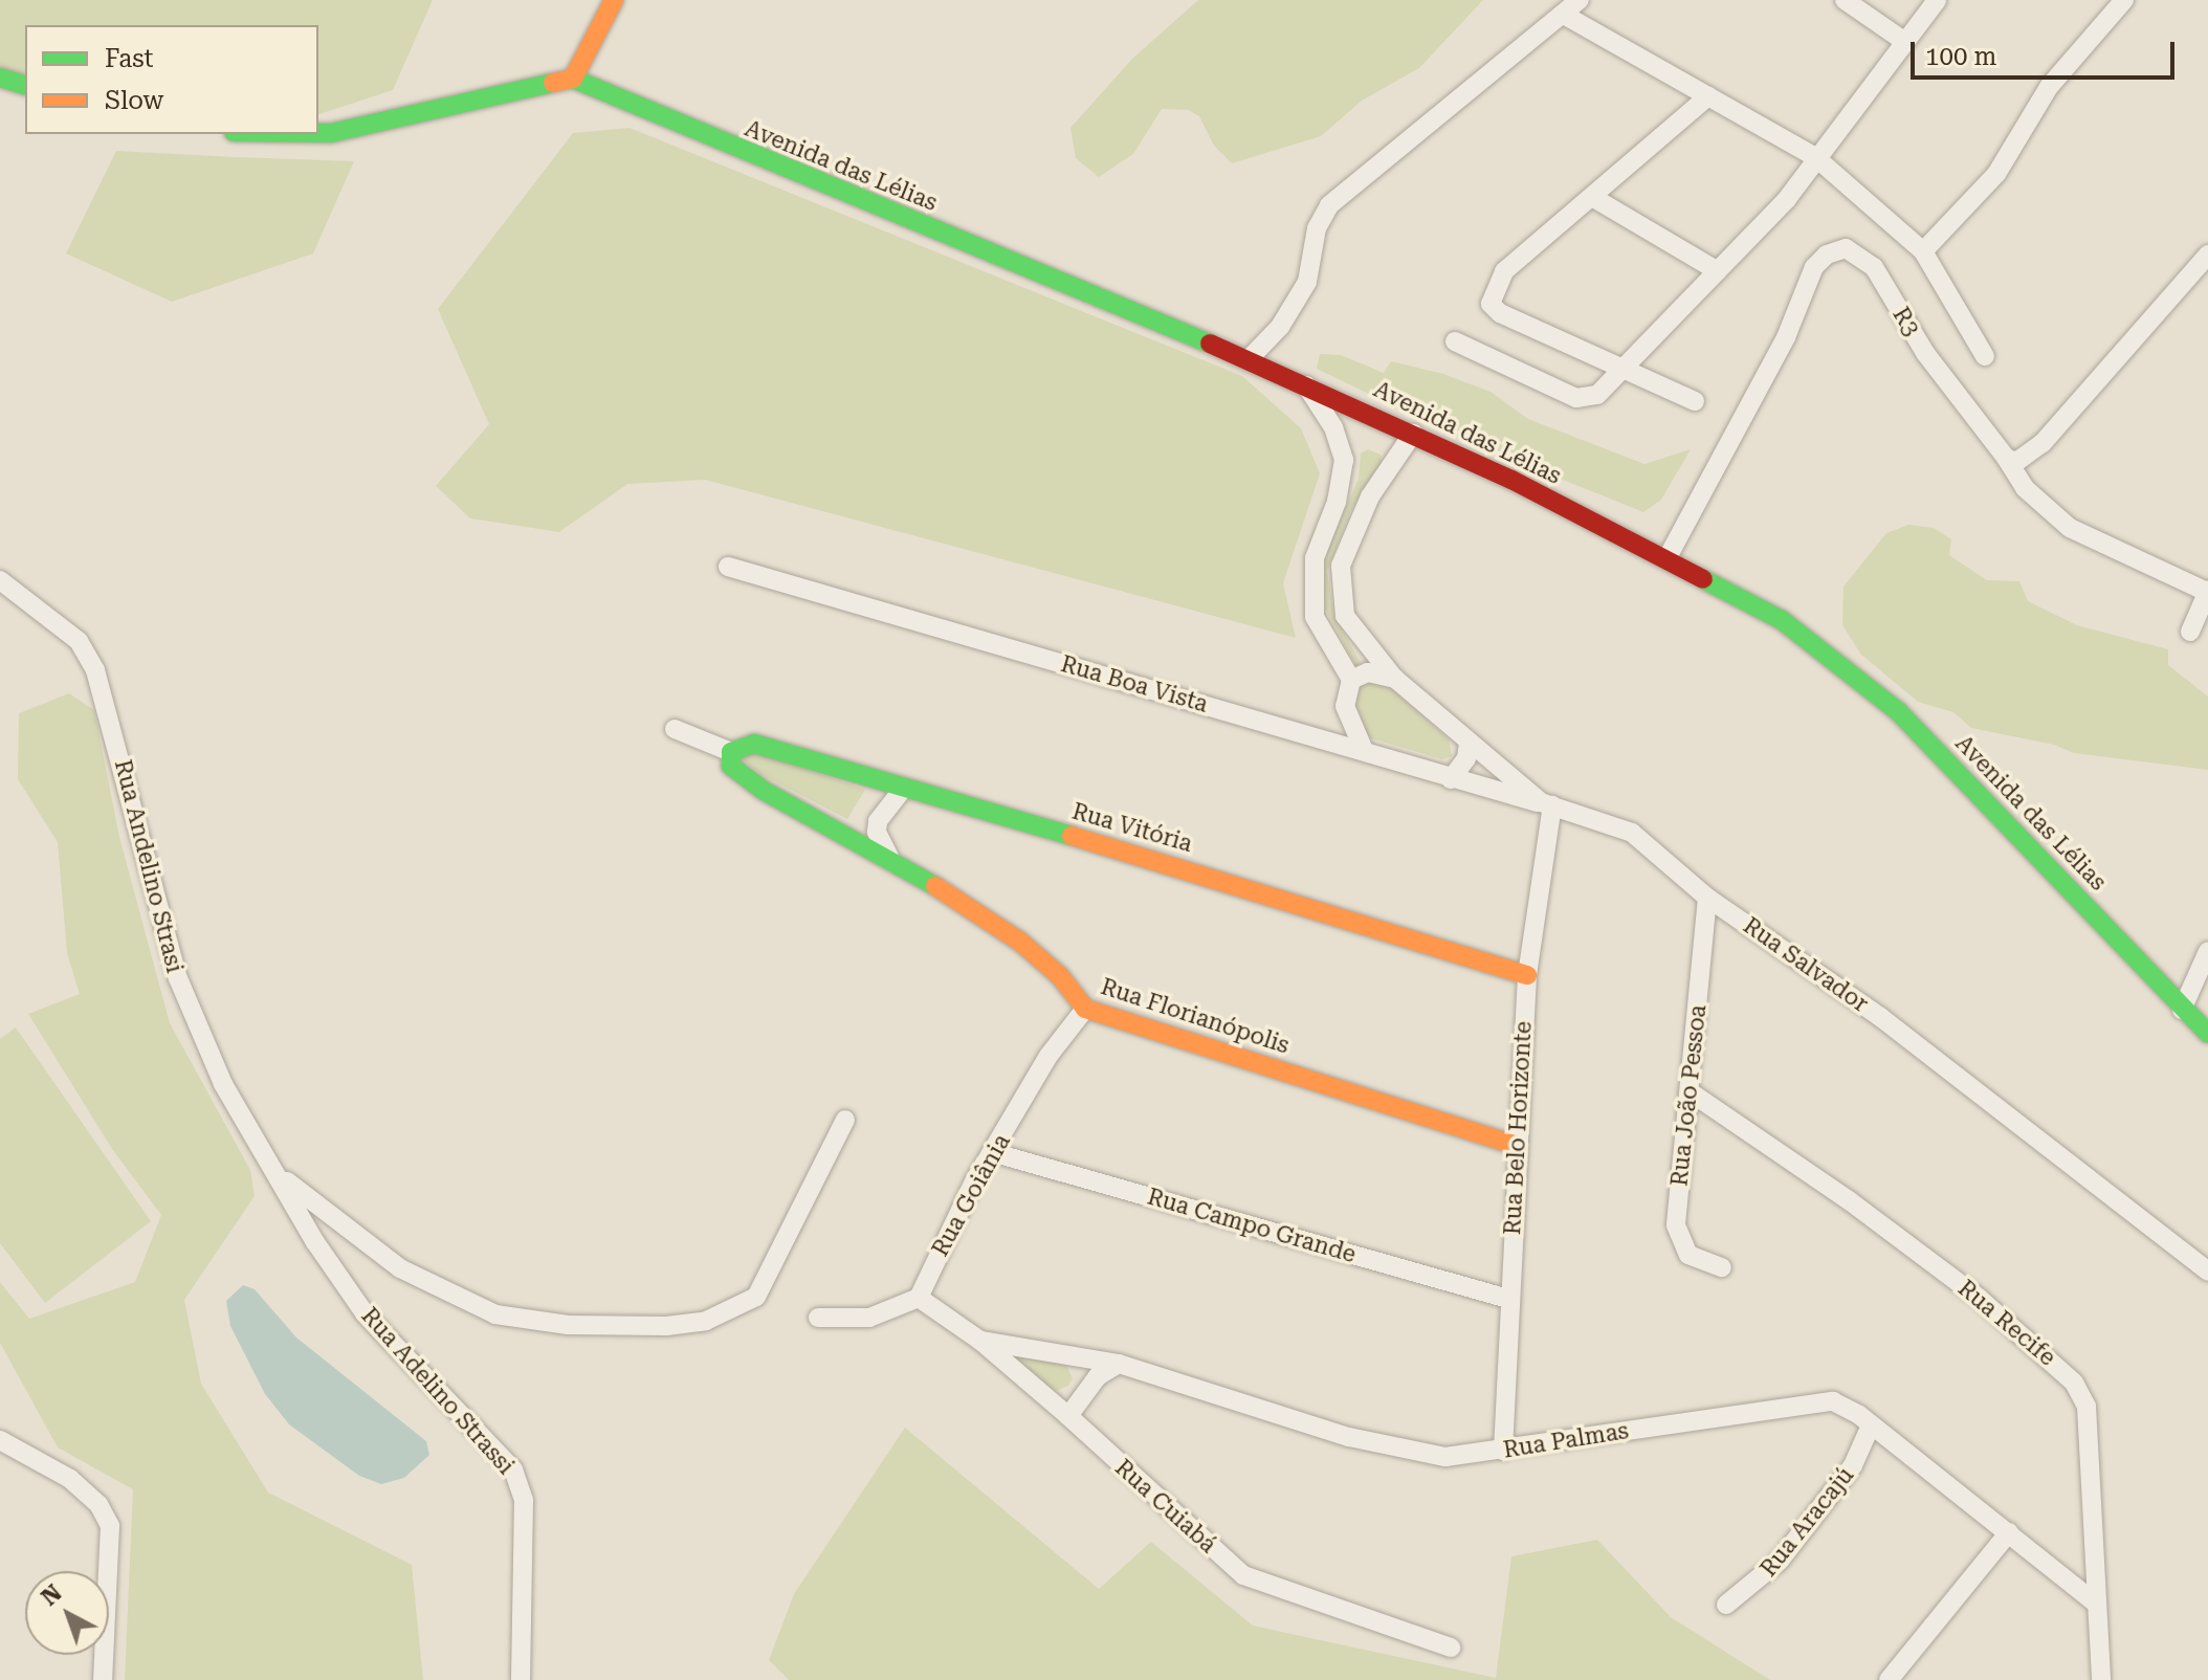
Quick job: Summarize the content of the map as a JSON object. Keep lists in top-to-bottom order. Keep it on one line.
{"streets":{"street":["Avenida das Lélias","R3","Rua Boa Vista","Rua Vitória","Rua Andelino Strasi","Rua Salvador","Rua Florianópolis","Rua João Pessoa","Rua Belo Horizonte","Rua Goiânia","Rua Campo Grande","Rua Recife","Rua Adelino Strassi","Rua Palmas","Rua Cuiabá","Rua Aracajú"]},"crossings":[["Avenida das Lélias","R3"],["Avenida das Lélias","Rua Salvador"],["Rua Boa Vista","Rua Salvador"],["Rua Boa Vista","Rua Belo Horizonte"],["Rua Vitória","Rua Florianópolis"],["Rua Vitória","Rua Belo Horizonte"],["Rua Andelino Strasi","Rua Adelino Strassi"],["Rua Salvador","Rua João Pessoa"],["Rua Salvador","Rua Belo Horizonte"],["Rua Florianópolis","Rua Belo Horizonte"],["Rua Florianópolis","Rua Goiânia"],["Rua João Pessoa","Rua Recife"],["Rua Belo Horizonte","Rua Campo Grande"],["Rua Belo Horizonte","Rua Palmas"],["Rua Goiânia","Rua Campo Grande"],["Rua Goiânia","Rua Cuiabá"],["Rua Recife","Rua Palmas"],["Rua Palmas","Rua Cuiabá"],["Rua Palmas","Rua Aracajú"]],"legend":["Fast","Slow"],"scale_bar":"100 m","north":"top left"}
